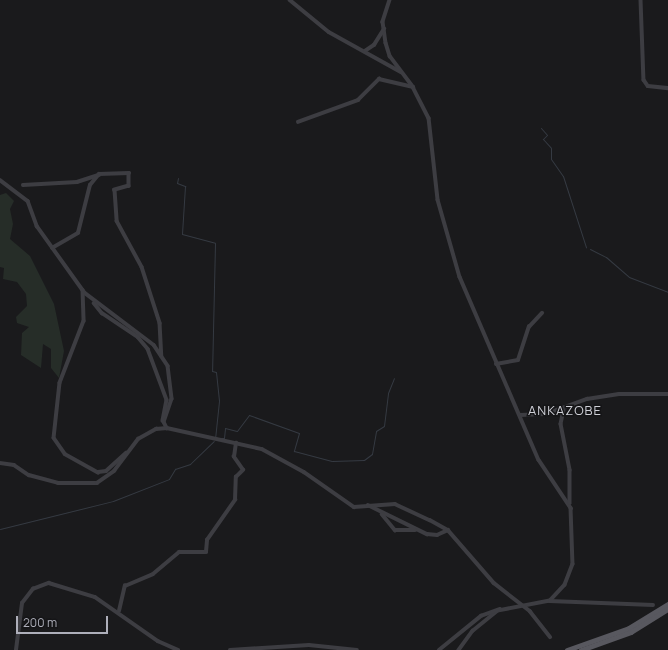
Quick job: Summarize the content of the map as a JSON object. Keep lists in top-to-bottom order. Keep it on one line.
{"districts":["ANKAZOBE"],"scale_bar":"200 m"}
